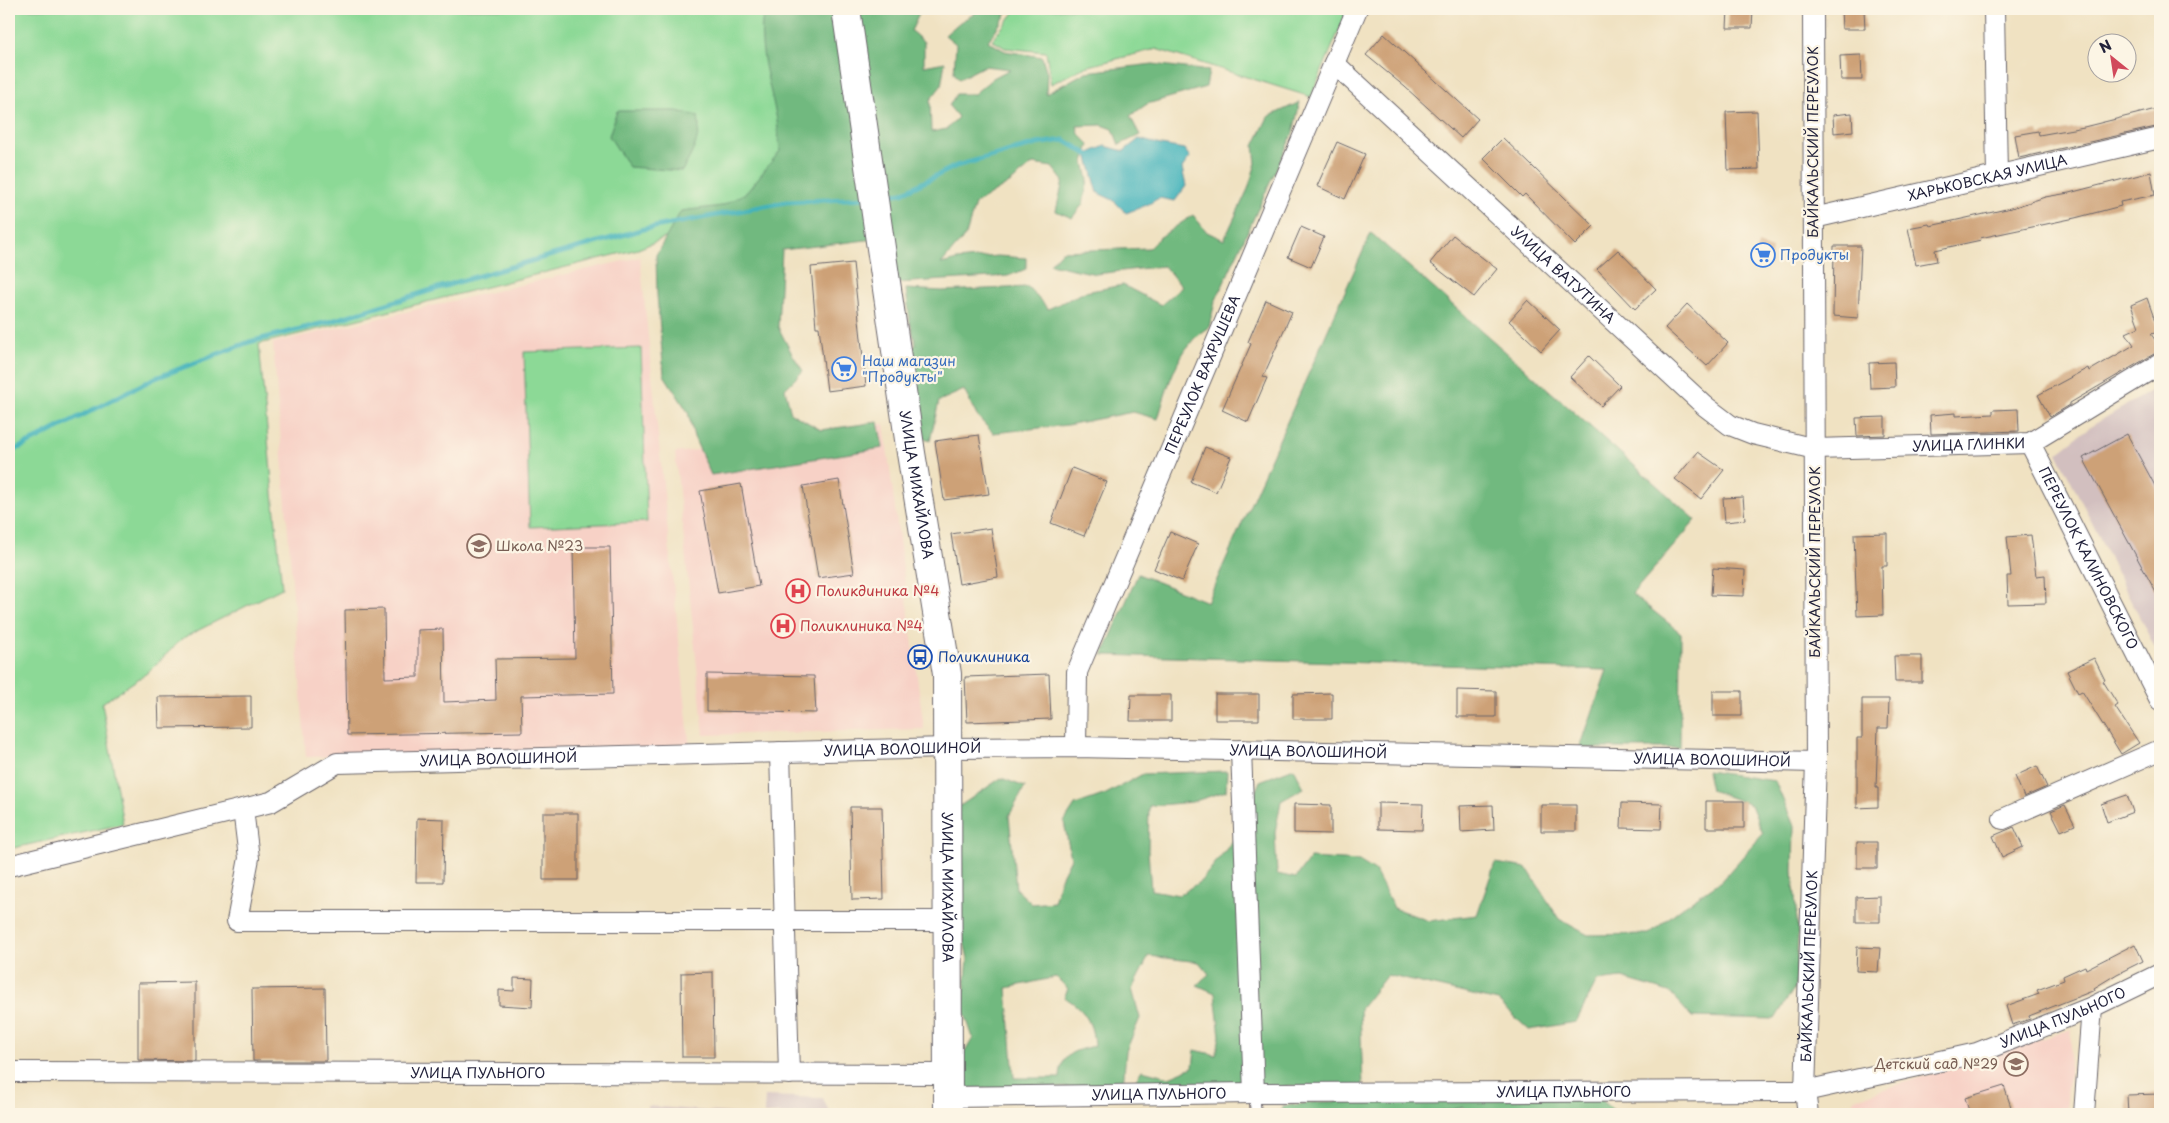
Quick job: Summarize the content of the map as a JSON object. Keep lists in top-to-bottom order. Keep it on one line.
{"streets":{"street":["БАЙКАЛЬСКИЙ ПЕРЕУЛОК","ХАРЬКОВСКАЯ УЛИЦА","УЛИЦА ВАТУТИНА","ПЕРЕУЛОК ВАХРУШЕВА","УЛИЦА ГЛИНКИ","УЛИЦА МИХАЙЛОВА","ПЕРЕУЛОК КАЛИНОВСКОГО","УЛИЦА ВОЛОШИНОЙ","УЛИЦА ПУЛЬНОГО"]},"crossings":[["БАЙКАЛЬСКИЙ ПЕРЕУЛОК","ХАРЬКОВСКАЯ УЛИЦА"],["БАЙКАЛЬСКИЙ ПЕРЕУЛОК","УЛИЦА ВАТУТИНА"],["БАЙКАЛЬСКИЙ ПЕРЕУЛОК","УЛИЦА ГЛИНКИ"],["БАЙКАЛЬСКИЙ ПЕРЕУЛОК","УЛИЦА ВОЛОШИНОЙ"],["БАЙКАЛЬСКИЙ ПЕРЕУЛОК","УЛИЦА ПУЛЬНОГО"],["УЛИЦА ВАТУТИНА","ПЕРЕУЛОК ВАХРУШЕВА"],["УЛИЦА ВАТУТИНА","УЛИЦА ГЛИНКИ"],["ПЕРЕУЛОК ВАХРУШЕВА","УЛИЦА ВОЛОШИНОЙ"],["УЛИЦА ГЛИНКИ","ПЕРЕУЛОК КАЛИНОВСКОГО"],["УЛИЦА МИХАЙЛОВА","УЛИЦА ВОЛОШИНОЙ"],["УЛИЦА МИХАЙЛОВА","УЛИЦА ПУЛЬНОГО"]],"places":{"supermarket":["Продукты","Наш магазин \"Продукты\""],"school or university":["Школа №23","Детский сад №29"],"hospital":["Поликдиника №4","Поликлиника №4"],"bus stop":["Поликлиника"]},"north":"top left"}
